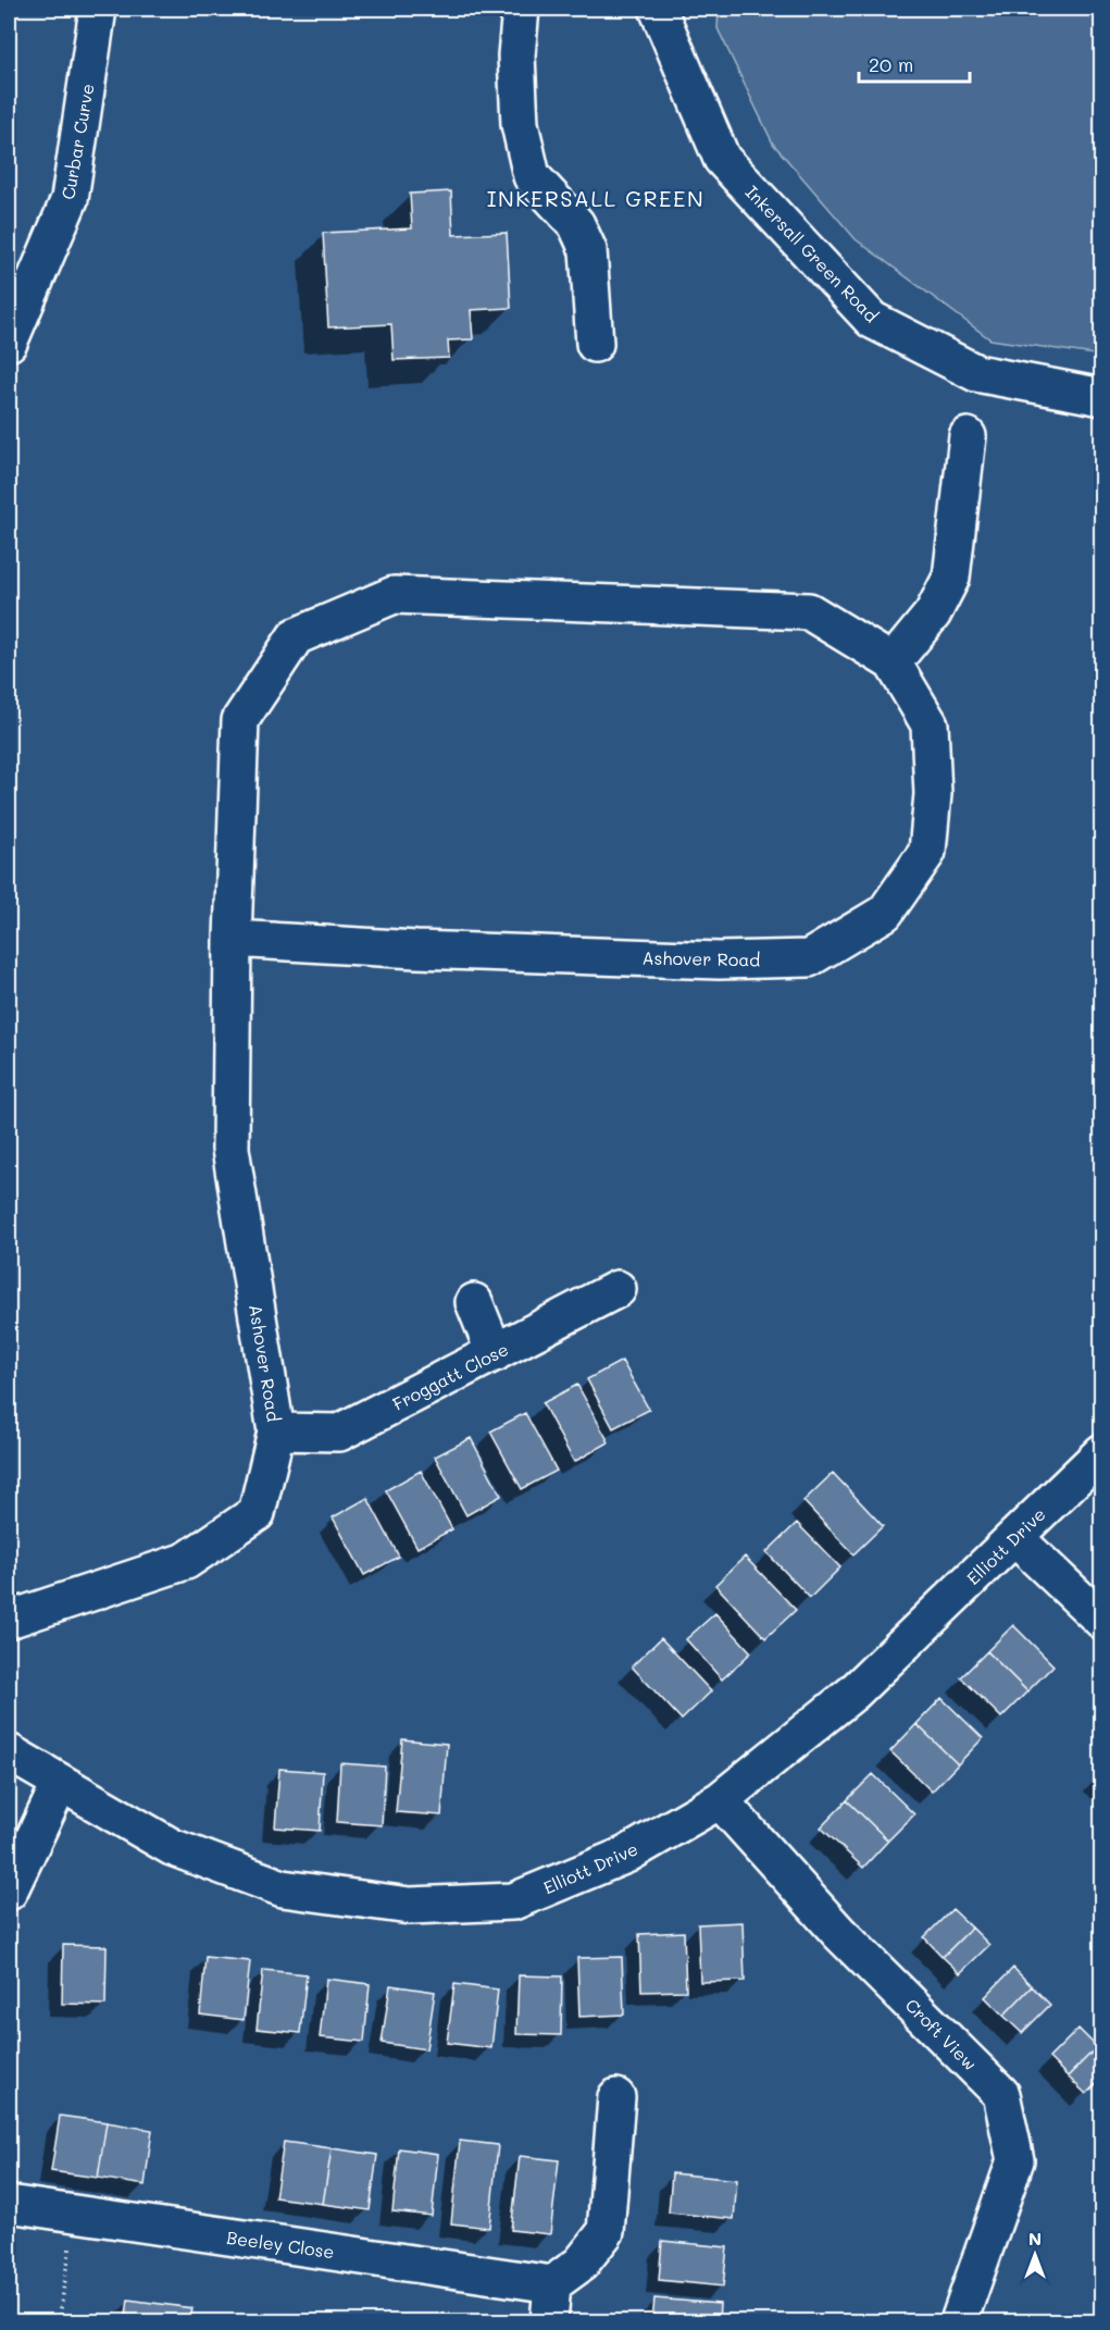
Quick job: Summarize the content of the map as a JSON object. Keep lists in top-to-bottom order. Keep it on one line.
{"streets":{"street":["Curbar Curve","Inkersall Green Road","Ashover Road","Froggatt Close","Elliott Drive","Croft View","Beeley Close"]},"crossings":[["Ashover Road","Froggatt Close"],["Elliott Drive","Croft View"]],"districts":["INKERSALL GREEN"],"scale_bar":"20 m","north":"top"}
